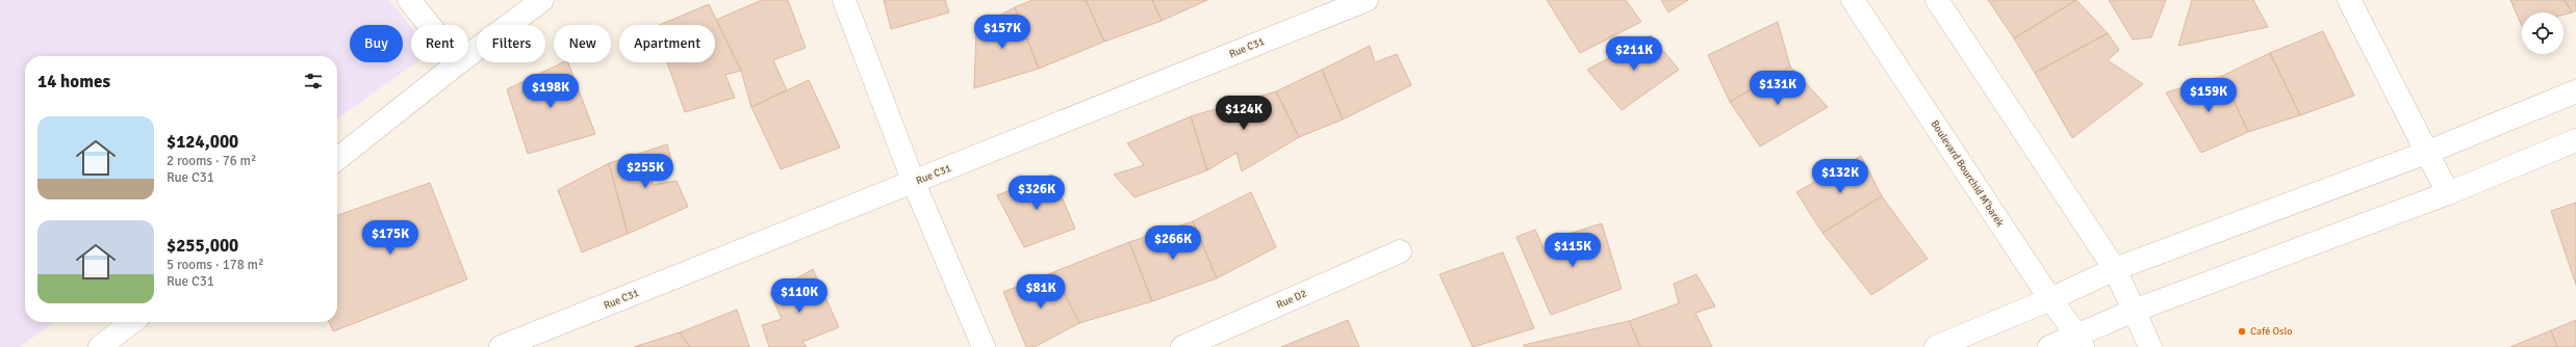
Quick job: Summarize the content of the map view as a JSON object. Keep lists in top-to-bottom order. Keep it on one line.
{"streets":{"street":["Rue C31","Boulevard Bourchid M'barek","Rue D2"]},"places":["Café Oslo"],"page":{"price":["$157K","$211K","$131K","$198K","$159K","$124K","$255K","$132K","$326K","$175K","$266K","$115K","$81K","$110K"],"chip":["Buy","Rent","Filters","New","Apartment"],"heading":"14 homes","list":[{"name":"$124,000","note":"2 rooms · 76 m² · Rue C31"},{"name":"$255,000","note":"5 rooms · 178 m² · Rue C31"}]}}
